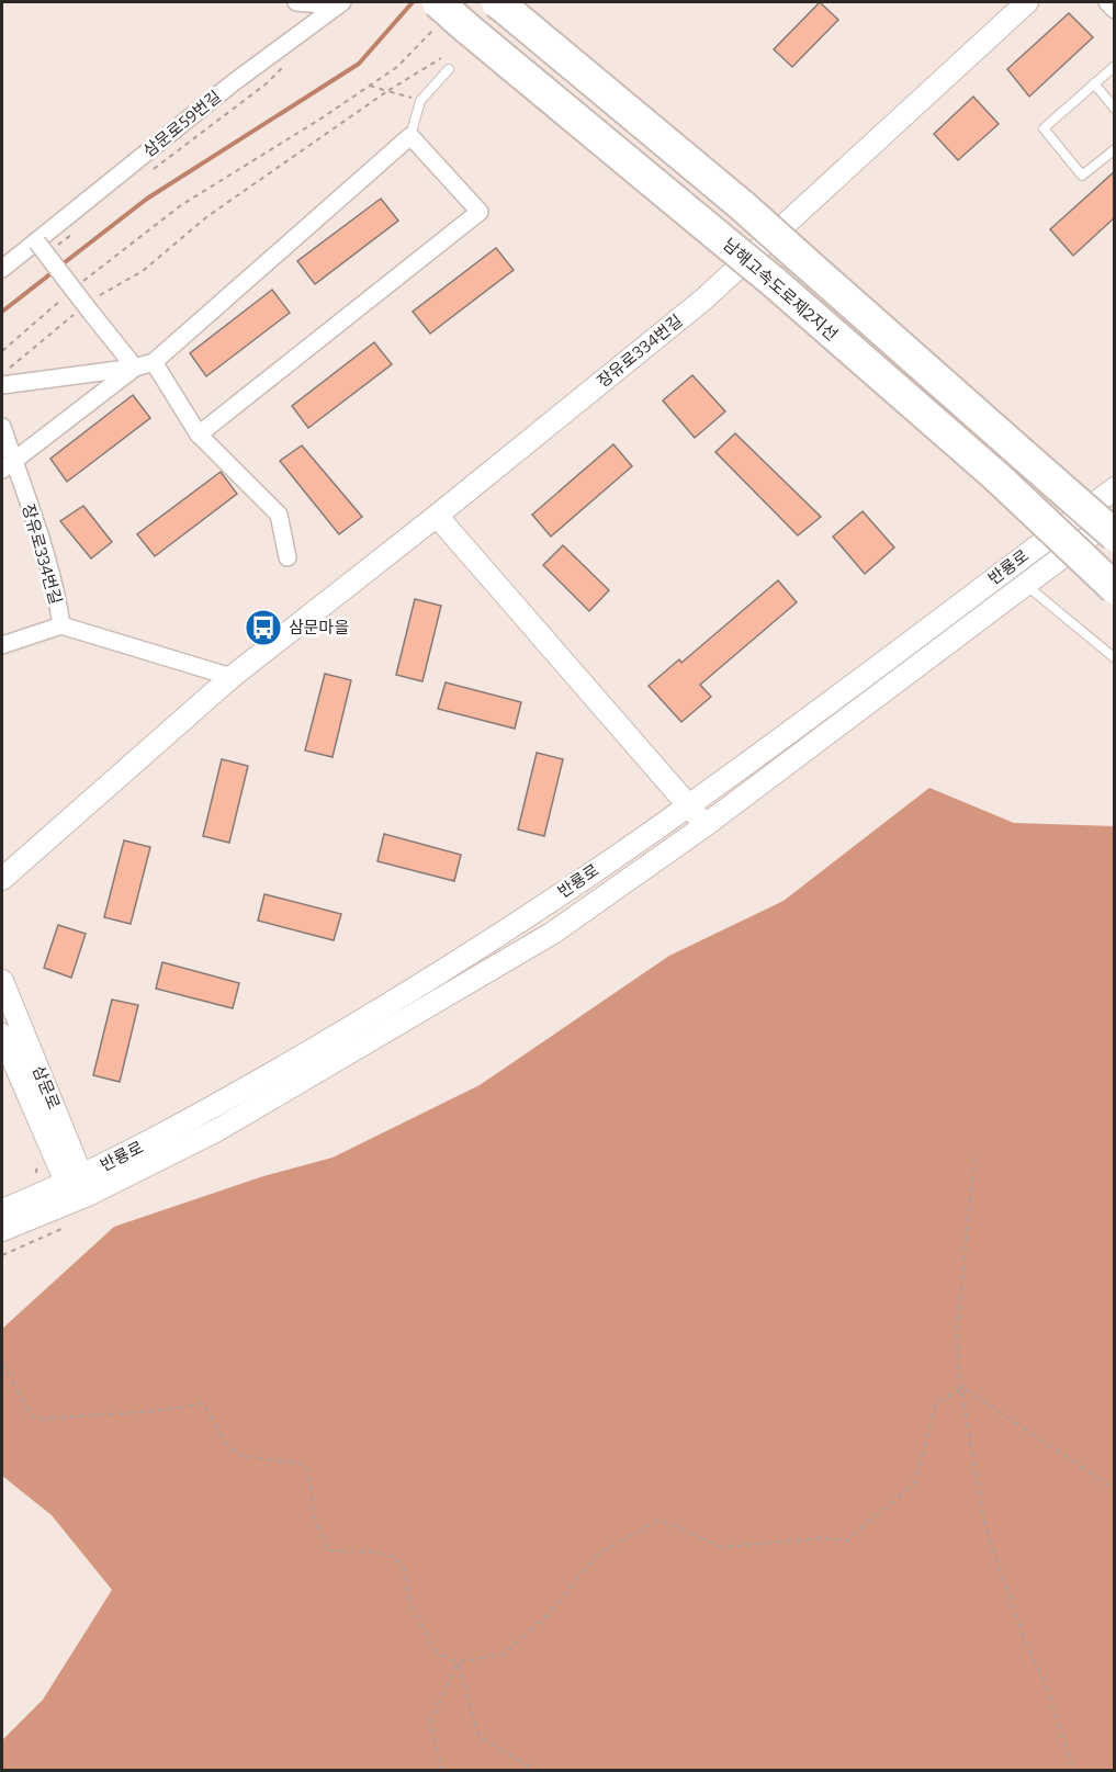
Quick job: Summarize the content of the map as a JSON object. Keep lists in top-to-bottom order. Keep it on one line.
{"streets":{"highway":["남해고속도로제2지선"],"street":["삼문로59번길","장유로334번길","반룡로","삼문로"]},"crossings":[["반룡로","삼문로"]],"places":{"bus stop":["삼문마을"]}}
